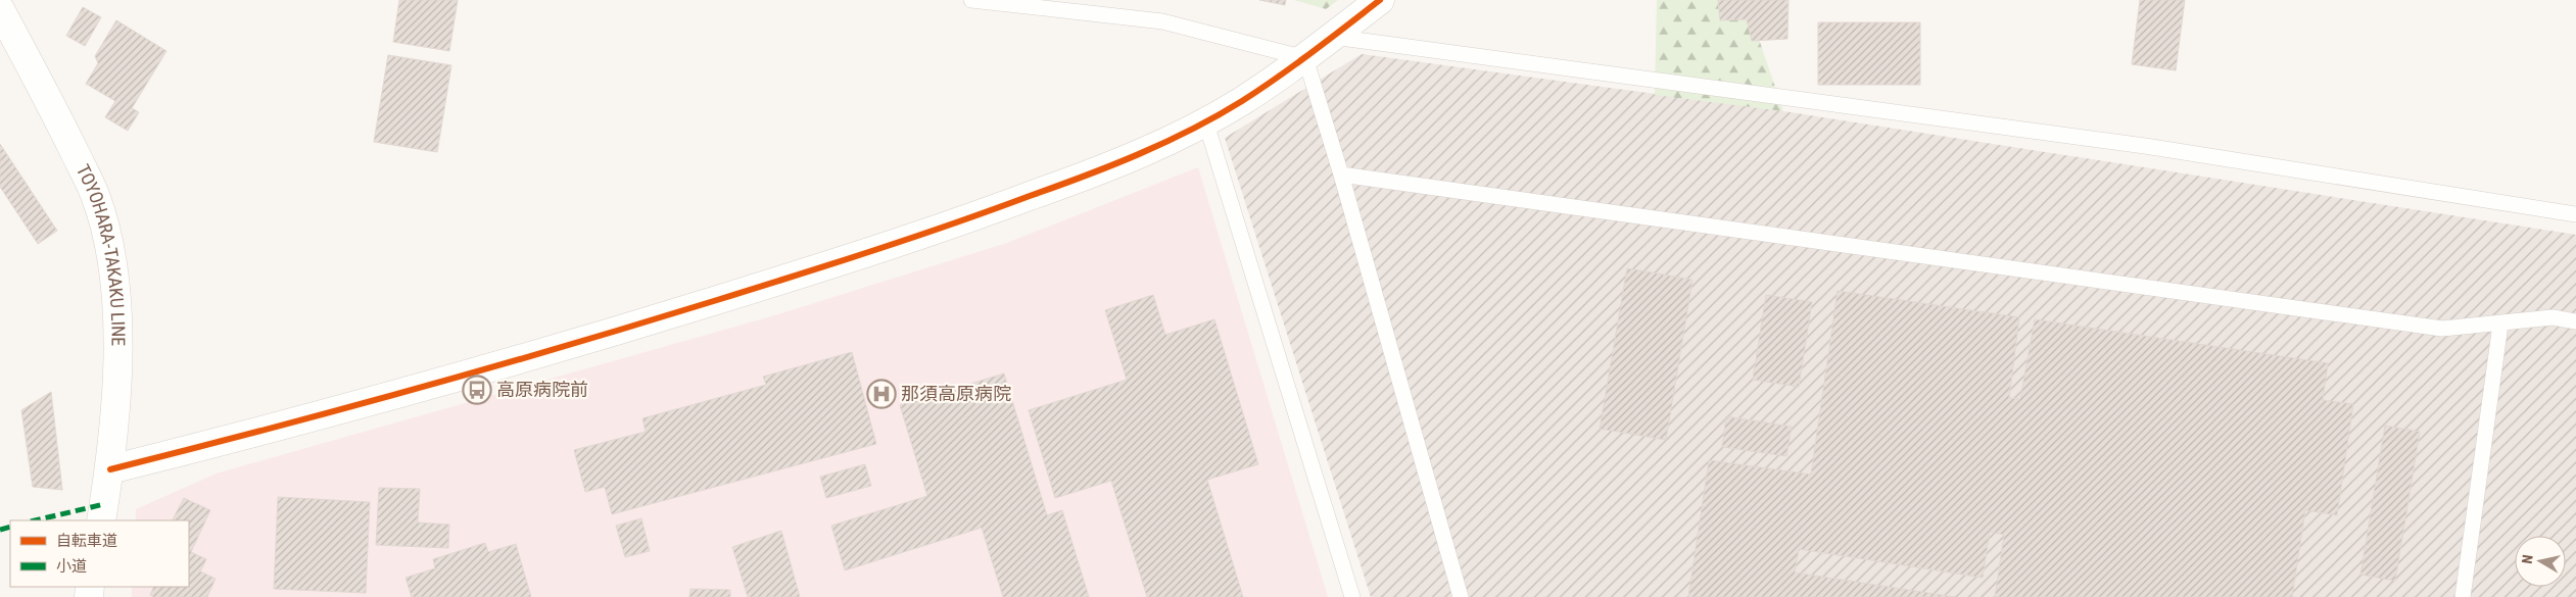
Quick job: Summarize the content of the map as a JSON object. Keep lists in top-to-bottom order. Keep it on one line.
{"streets":{"street":["TOYOHARA-TAKAKU LINE"]},"places":{"bus stop":["高原病院前"],"hospital":["那須高原病院"]},"legend":["自転車道","小道"],"north":"left"}
